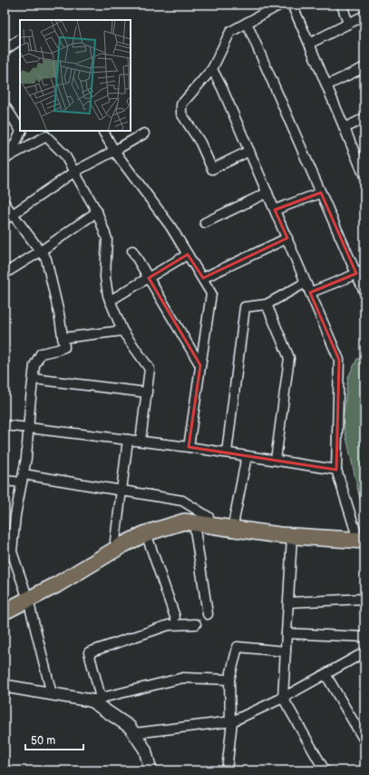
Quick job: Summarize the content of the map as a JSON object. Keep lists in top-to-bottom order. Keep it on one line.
{"scale_bar":"50 m"}
